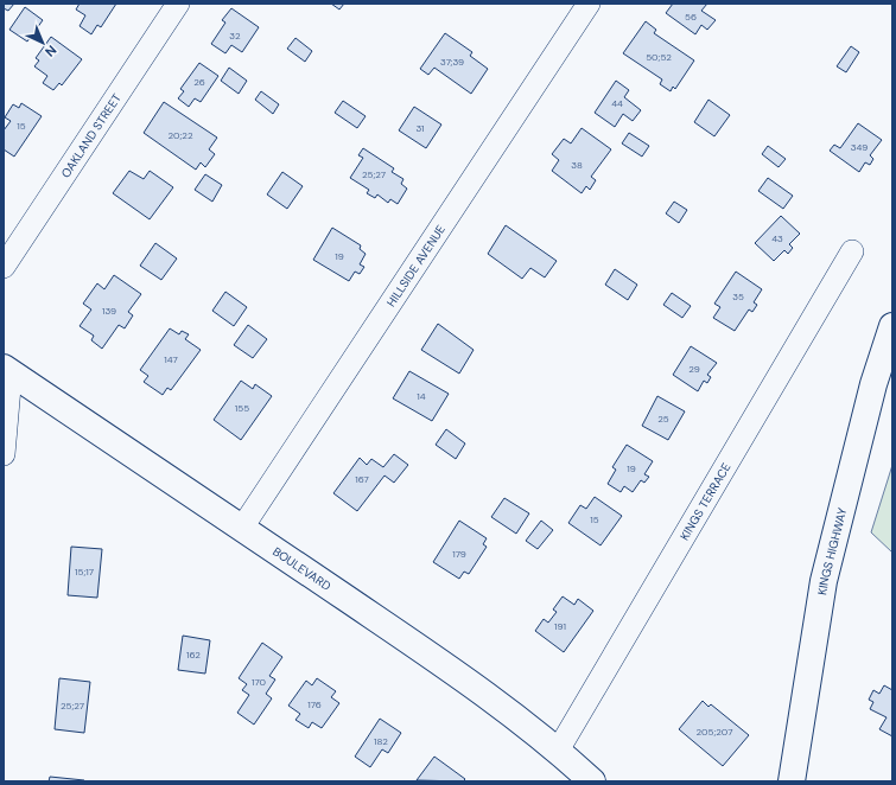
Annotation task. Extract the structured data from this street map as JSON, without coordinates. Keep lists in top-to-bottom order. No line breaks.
{"streets":{"main road":["KINGS HIGHWAY","BOULEVARD"],"street":["OAKLAND STREET","HILLSIDE AVENUE","KINGS TERRACE"]},"crossings":[["HILLSIDE AVENUE","BOULEVARD"],["KINGS TERRACE","BOULEVARD"]],"house_numbers":["56","32","50;52","37;39","26","44","15","31","20;22","349","38","25;27","43","19","35","139","147","29","14","155","25","19","167","15","179","15;17","191","162","170","176","25;27","205;207","182"],"north":"bottom right"}
